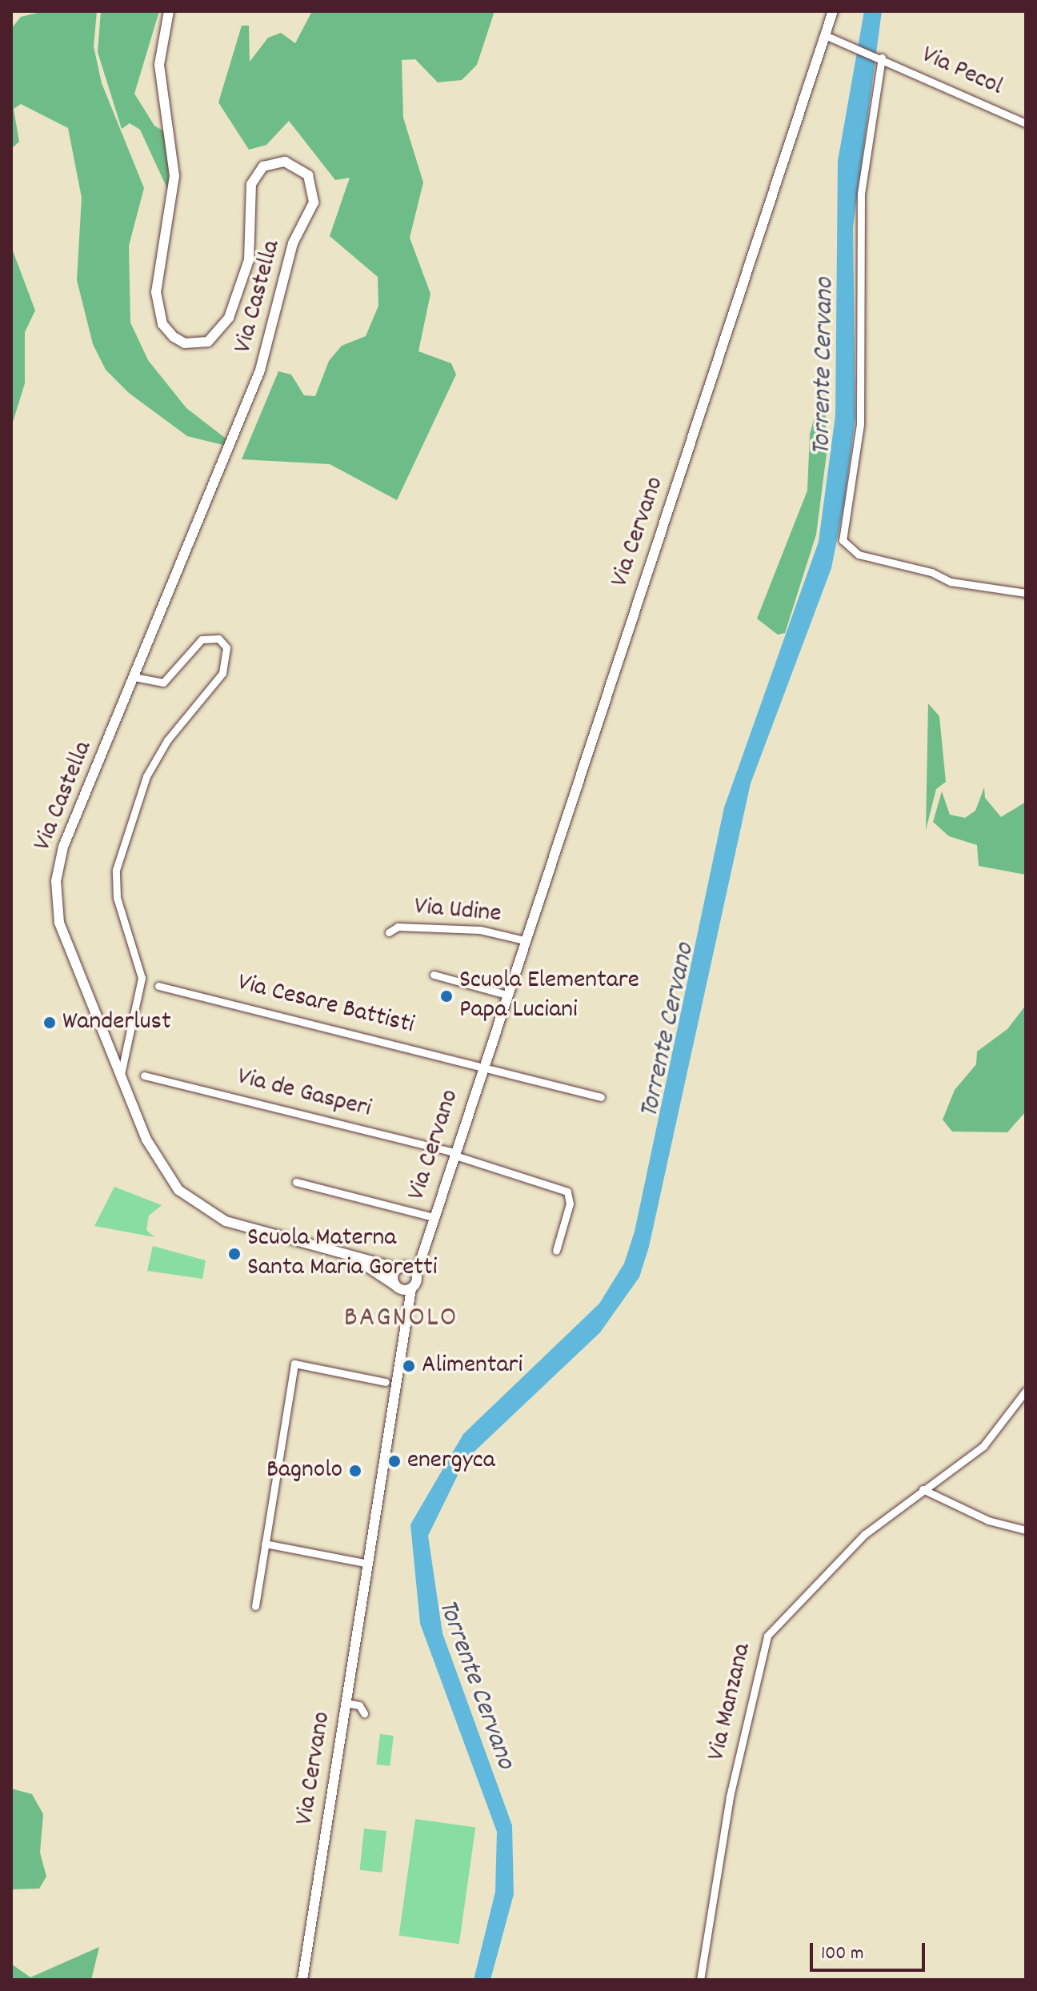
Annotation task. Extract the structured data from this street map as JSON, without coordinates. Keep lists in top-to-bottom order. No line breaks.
{"streets":{"main road":["Via Castella","Via Cervano"],"street":["Via Pecol","Via Udine","Via Cesare Battisti","Via de Gasperi","Via Manzana"]},"crossings":[["Via Pecol","Via Cervano"],["Via Cervano","Via Udine"],["Via Cervano","Via Cesare Battisti"],["Via Cervano","Via de Gasperi"]],"districts":["BAGNOLO"],"water":["Torrente Cervano"],"places":["Scuola Elementare Papa Luciani","Wanderlust","Scuola Materna Santa Maria Goretti","Alimentari","energyca","Bagnolo"],"scale_bar":"100 m"}
